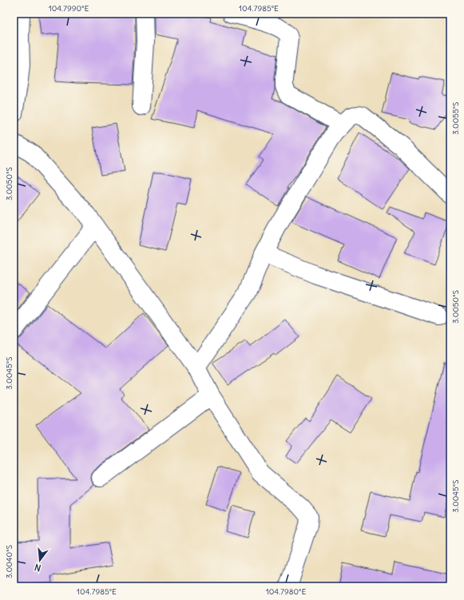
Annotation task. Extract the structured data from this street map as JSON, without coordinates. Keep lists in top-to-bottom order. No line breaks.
{"north":"bottom","coordinates":["104.7990°E","104.7985°E","3.0055°S","3.0050°S","3.0045°S","3.0040°S","104.7980°E"]}
